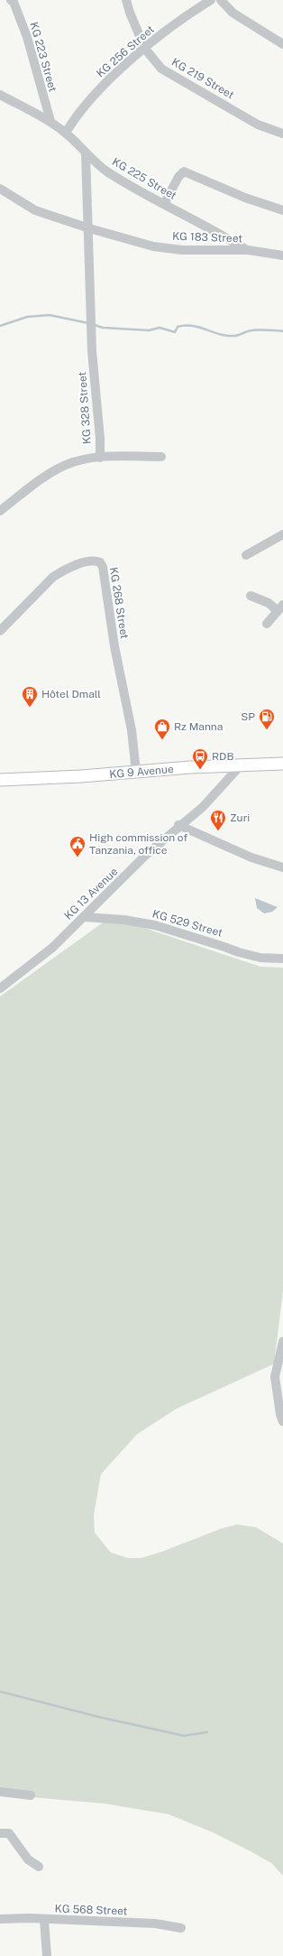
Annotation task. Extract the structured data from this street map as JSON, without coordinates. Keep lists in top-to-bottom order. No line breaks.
{"streets":{"main road":["KG 9 Avenue"],"street":["KG 256 Street","KG 223 Street","KG 219 Street","KG 225 Street","KG 183 Street","KG 328 Street","KG 268 Street","KG 13 Avenue","KG 529 Street","KG 568 Street"]},"crossings":[["KG 256 Street","KG 219 Street"],["KG 256 Street","KG 225 Street"],["KG 223 Street","KG 225 Street"],["KG 225 Street","KG 183 Street"],["KG 183 Street","KG 328 Street"],["KG 268 Street","KG 9 Avenue"],["KG 9 Avenue","KG 13 Avenue"],["KG 13 Avenue","KG 529 Street"]],"places":{"building":["Hôtel Dmall"],"fuel station":["SP"],"shop":["Rz Manna"],"bus stop":["RDB"],"restaurant":["Zuri"],"public building":["High commission of Tanzania, office"]}}
